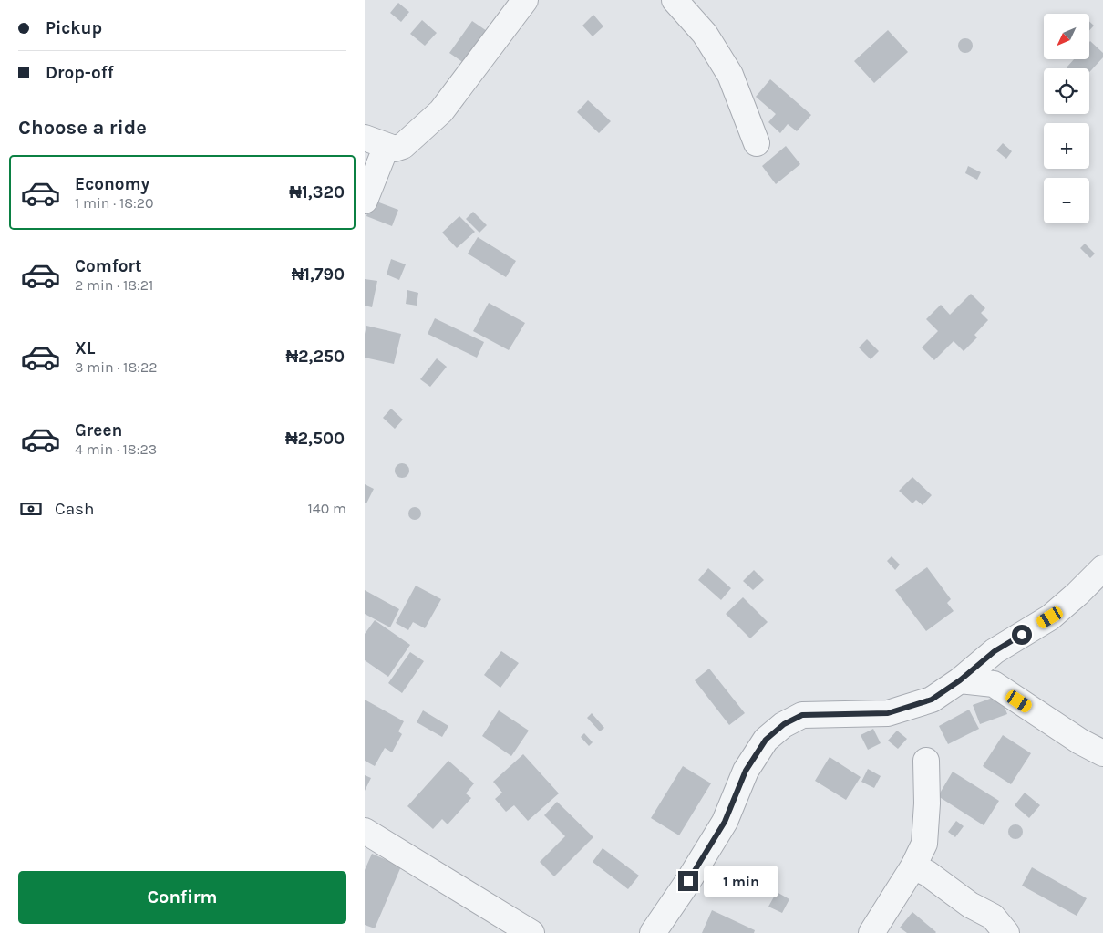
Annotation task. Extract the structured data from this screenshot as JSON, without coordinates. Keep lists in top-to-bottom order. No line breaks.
{"north":"bottom left","page":{"banner":["Pickup","Drop-off"],"map_buttons":["+","−"],"heading":"Choose a ride","list":[{"name":"Economy","note":"1 min · 18:20","value":"₦1,320"},{"name":"Comfort","note":"2 min · 18:21","value":"₦1,790"},{"name":"XL","note":"3 min · 18:22","value":"₦2,250"},{"name":"Green","note":"4 min · 18:23","value":"₦2,500"}],"pay":["Cash","140 m"],"buttons":"Confirm","bubble":"1 min"}}
